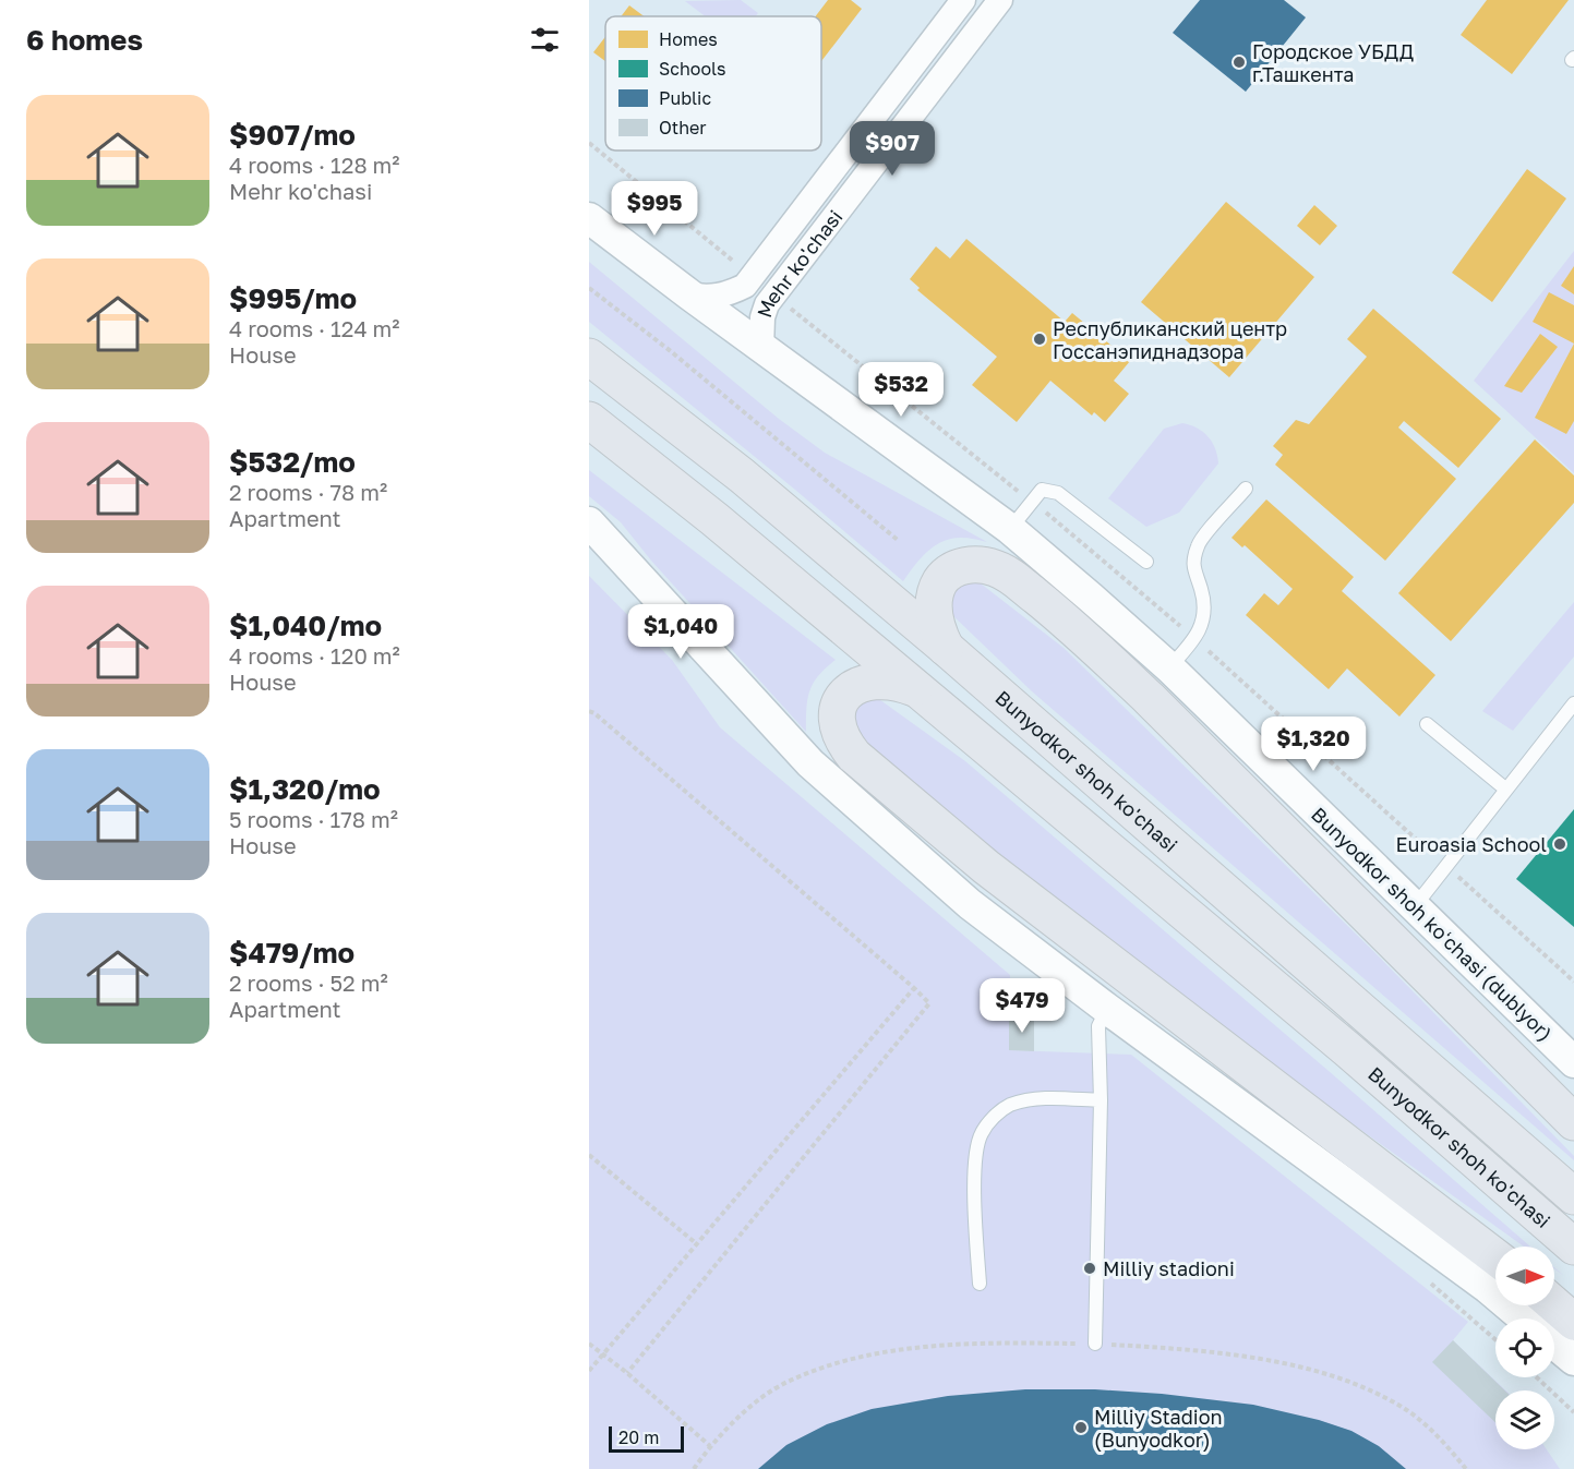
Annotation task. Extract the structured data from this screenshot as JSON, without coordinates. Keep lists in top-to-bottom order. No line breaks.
{"streets":{"main road":["Bunyodkor shoh ko'chasi"],"street":["Mehr ko'chasi","Bunyodkor shoh koʻchasi (dublyor)"]},"crossings":[["Mehr ko'chasi","Bunyodkor shoh koʻchasi (dublyor)"]],"places":["Городское УБДД г.Ташкента","Республиканский центр Госсанэпиднадзора","Euroasia School","Milliy stadioni","Milliy Stadion (Bunyodkor)"],"legend":["Homes","Schools","Public","Other"],"scale_bar":"20 m","north":"right","page":{"heading":"6 homes","list":[{"name":"$907/mo","note":"4 rooms · 128 m² · Mehr ko'chasi"},{"name":"$995/mo","note":"4 rooms · 124 m² · House"},{"name":"$532/mo","note":"2 rooms · 78 m² · Apartment"},{"name":"$1,040/mo","note":"4 rooms · 120 m² · House"},{"name":"$1,320/mo","note":"5 rooms · 178 m² · House"},{"name":"$479/mo","note":"2 rooms · 52 m² · Apartment"}],"price":["$907","$995","$532","$1,040","$1,320","$479"],"scale":"20 m"}}
